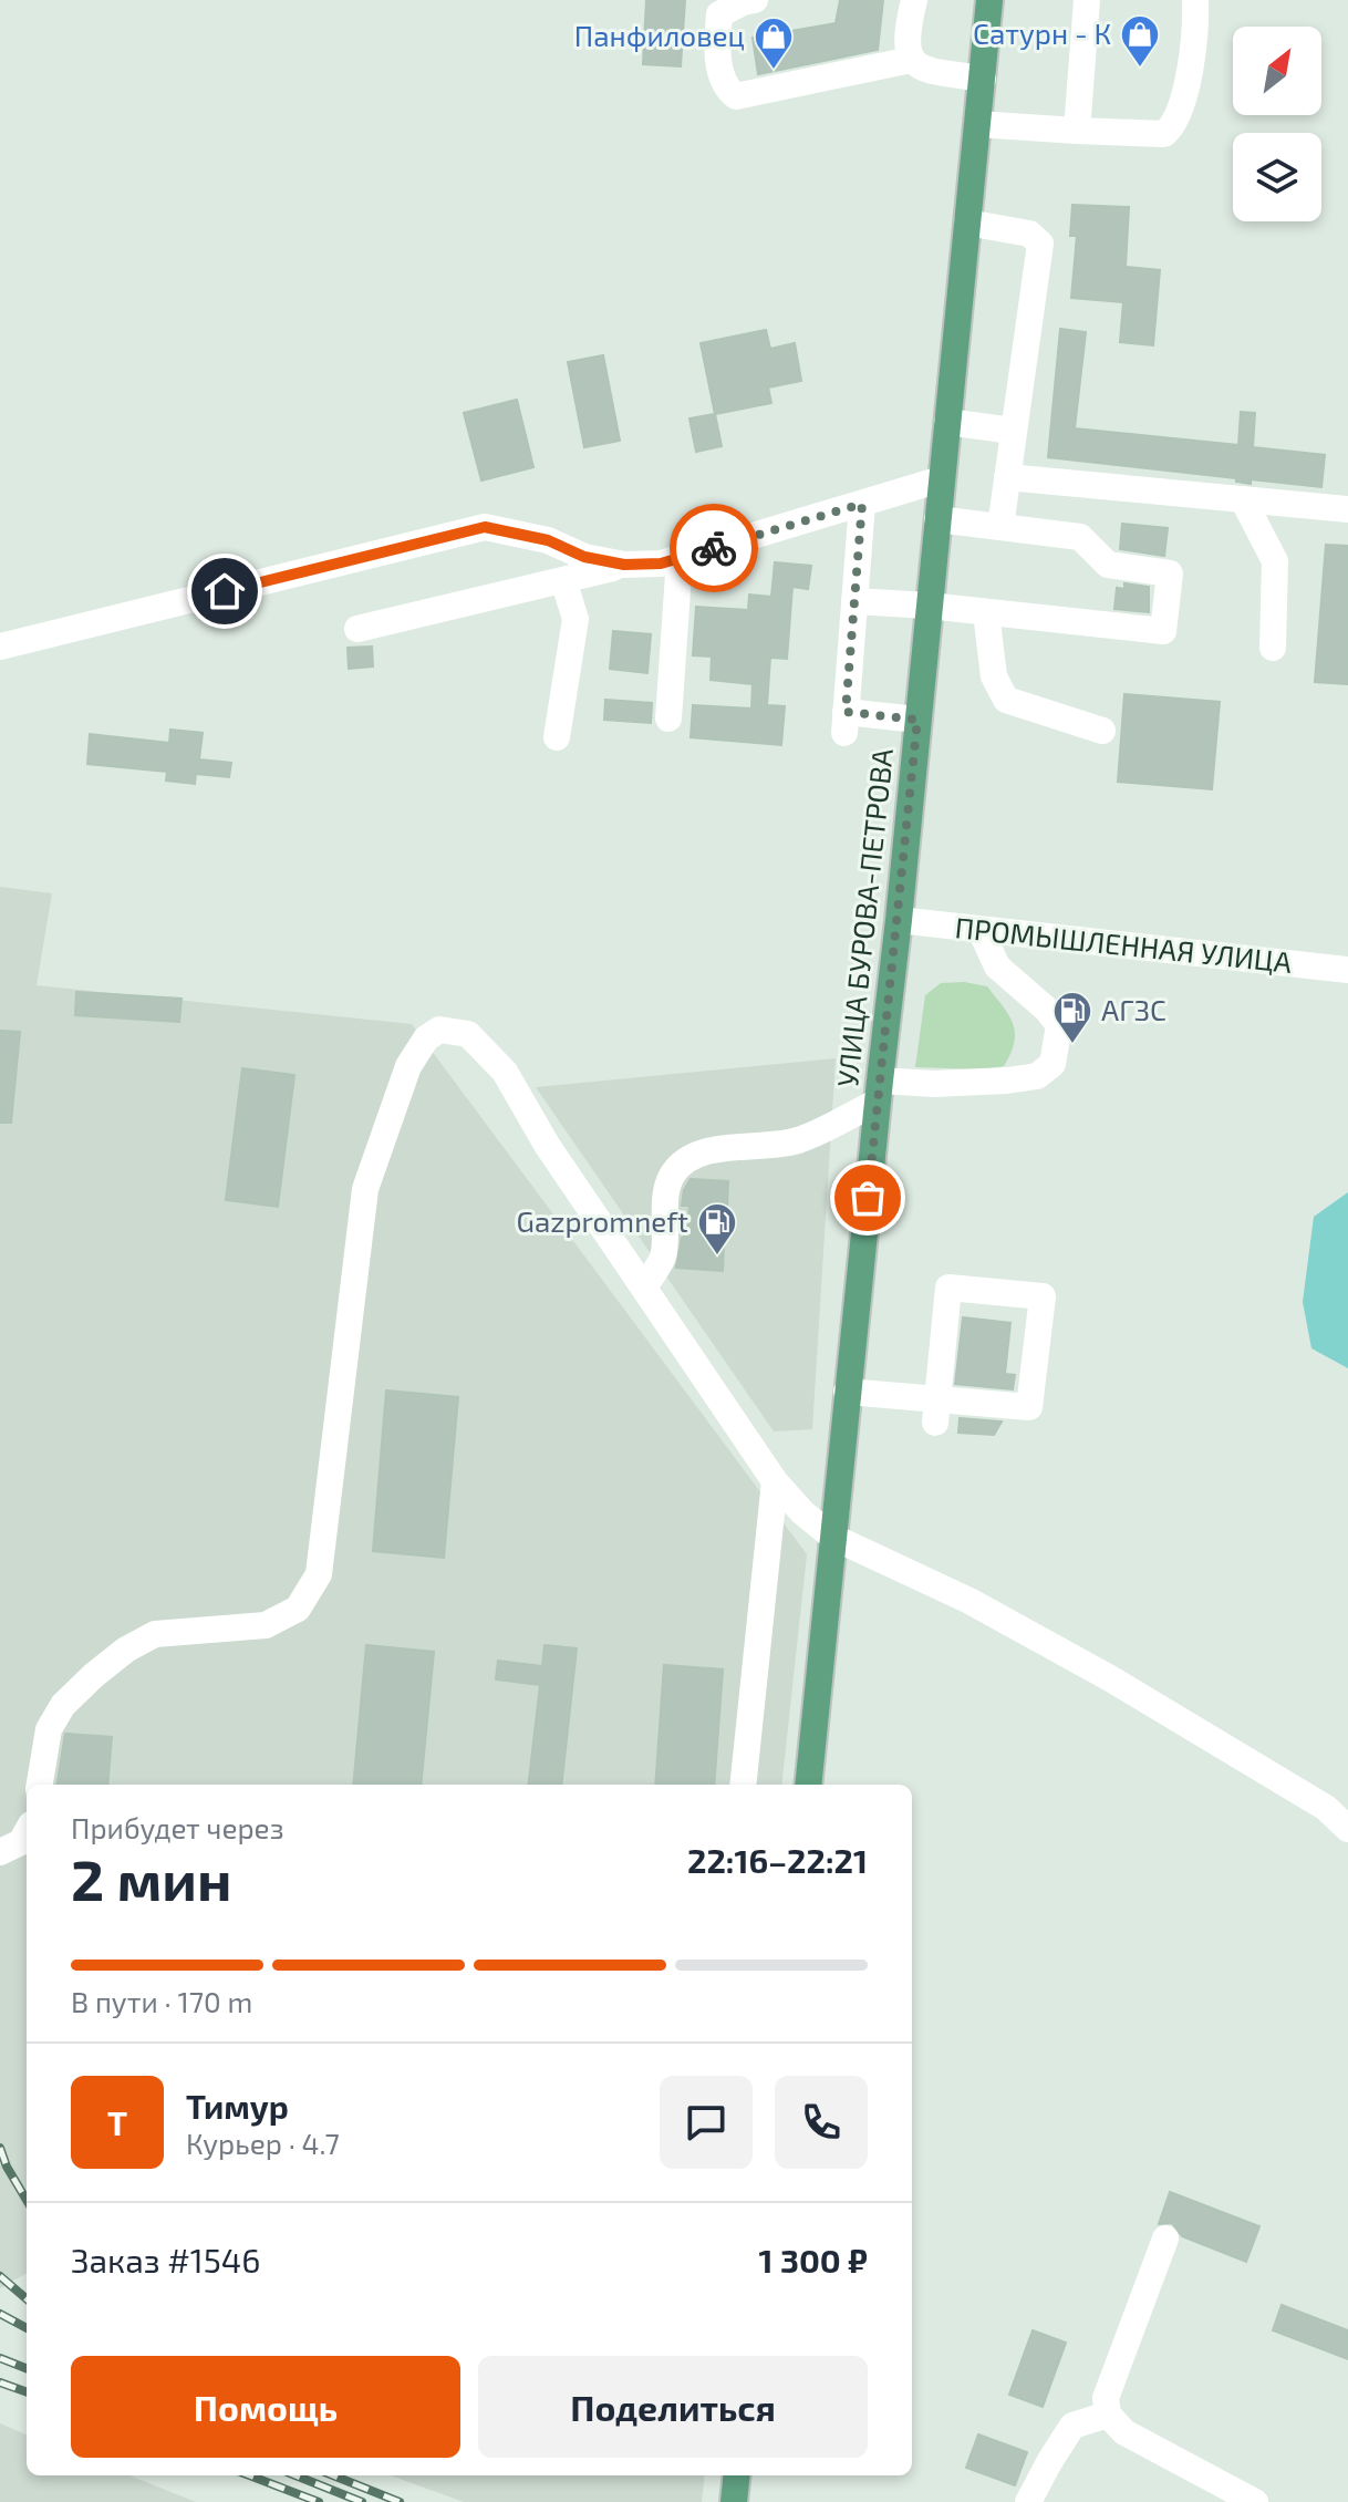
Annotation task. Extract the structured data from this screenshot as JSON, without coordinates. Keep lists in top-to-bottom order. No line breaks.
{"streets":{"main road":["УЛИЦА БУРОВА-ПЕТРОВА"],"street":["ПРОМЫШЛЕННАЯ УЛИЦА"]},"crossings":[["УЛИЦА БУРОВА-ПЕТРОВА","ПРОМЫШЛЕННАЯ УЛИЦА"]],"places":{"shop":["Сатурн - К","Панфиловец"],"fuel station":["АГЗС","Gazpromneft"]},"north":"top right","page":{"heading":["2 мин","Прибудет через","22:16–22:21"],"panel":["Тимур","Курьер · 4.7","Заказ #1546","1 300 ₽"],"bar":"В пути · 170 m","round":"Т","buttons":["Помощь","Поделиться"]}}
